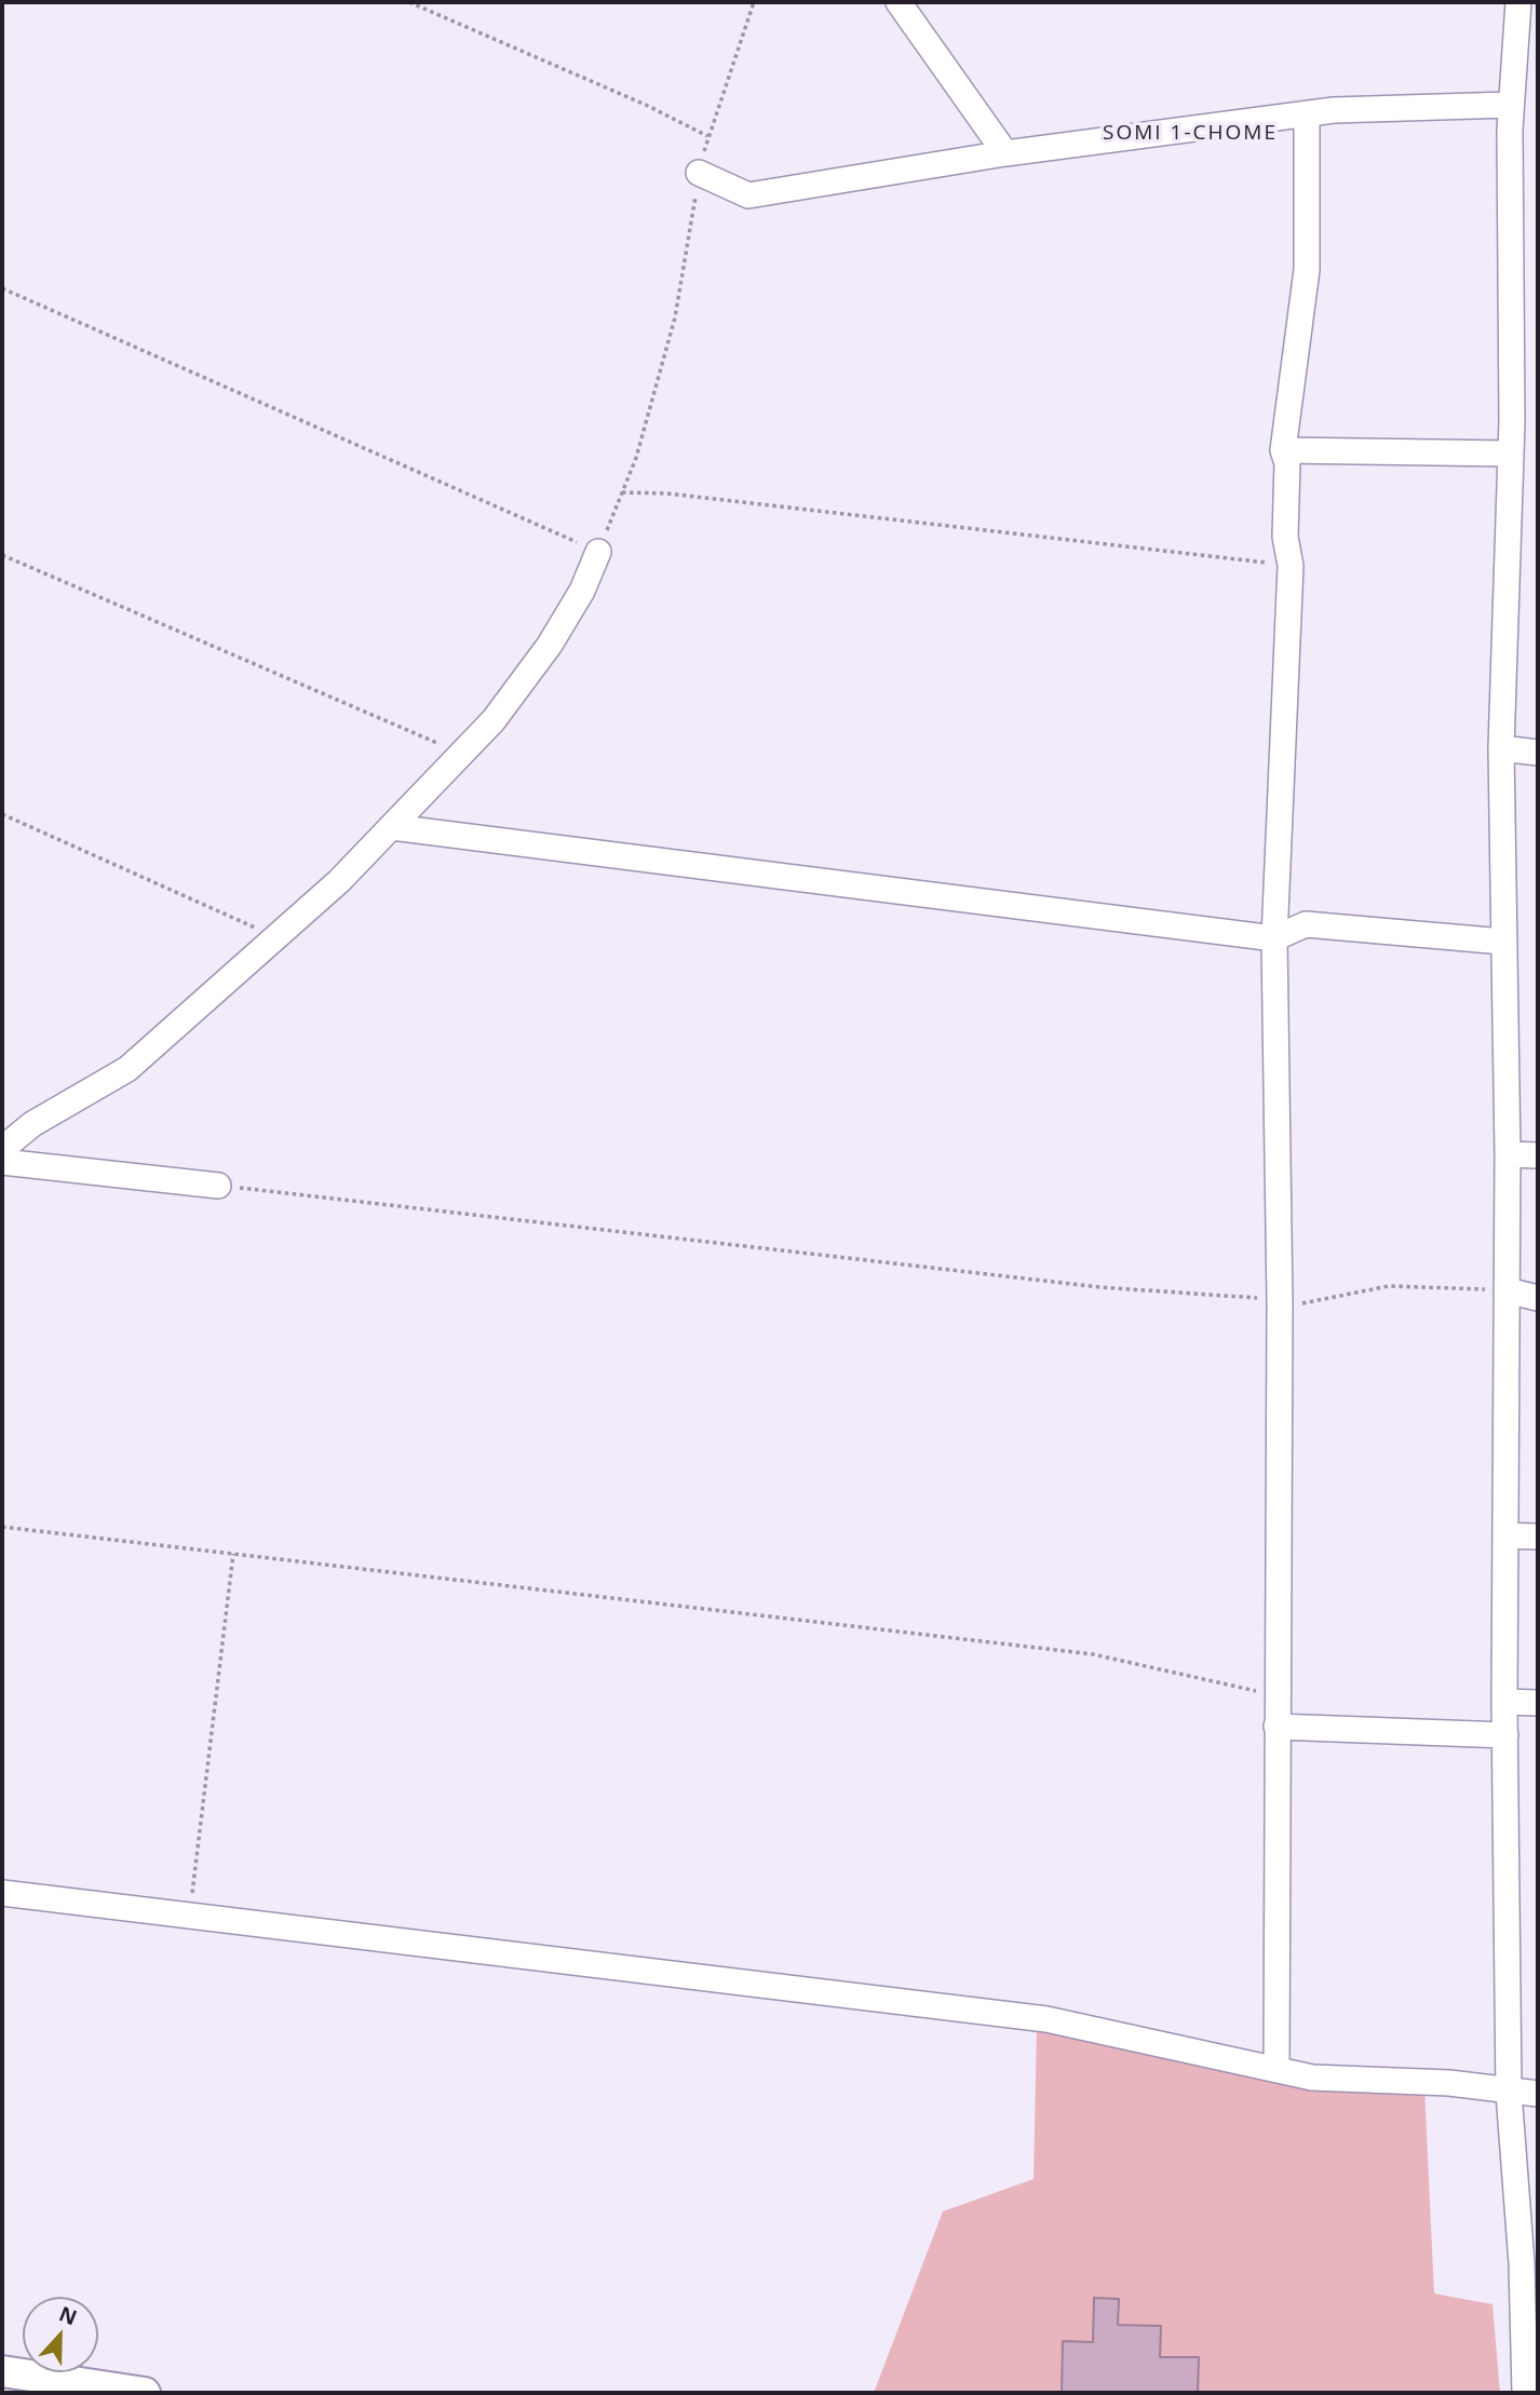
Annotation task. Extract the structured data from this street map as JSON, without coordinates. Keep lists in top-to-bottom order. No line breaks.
{"districts":["SOMI 1-CHOME"],"north":"top"}
